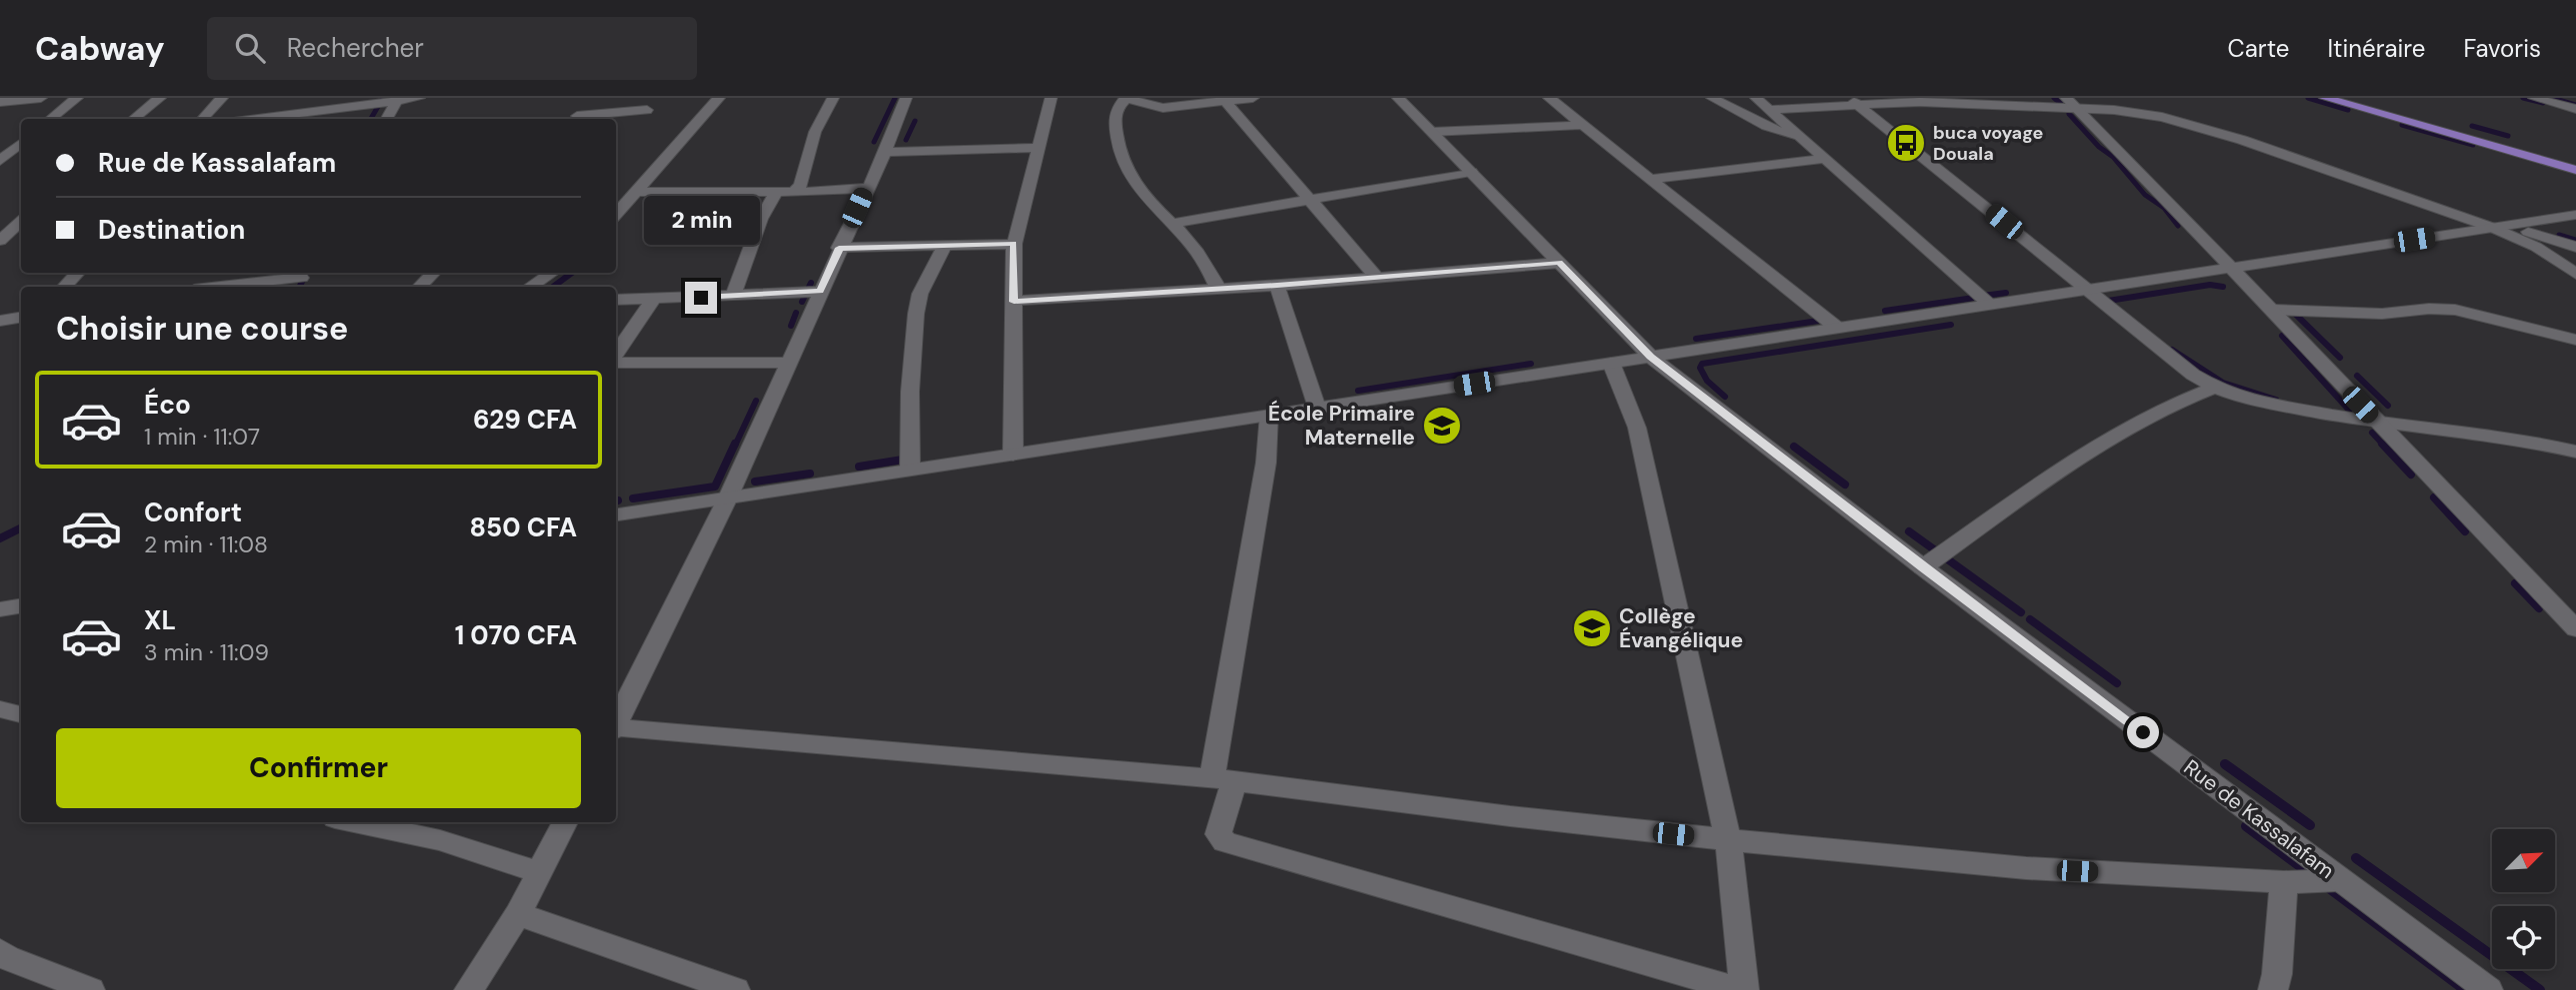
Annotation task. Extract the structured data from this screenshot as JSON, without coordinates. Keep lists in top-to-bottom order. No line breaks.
{"streets":{"street":["Rue de Kassalafam"]},"places":{"bus stop":["buca voyage Douala"],"school or university":["École Primaire Maternelle","Collège Évangélique"]},"north":"top right","page":{"header":"Cabway","search":"Rechercher","nav":["Carte","Itinéraire","Favoris"],"banner":["Rue de Kassalafam","Destination"],"bubble":"2 min","heading":"Choisir une course","list":[{"name":"Éco","note":"1 min · 11:07","value":"629 CFA"},{"name":"Confort","note":"2 min · 11:08","value":"850 CFA"},{"name":"XL","note":"3 min · 11:09","value":"1 070 CFA"}],"buttons":"Confirmer"}}
